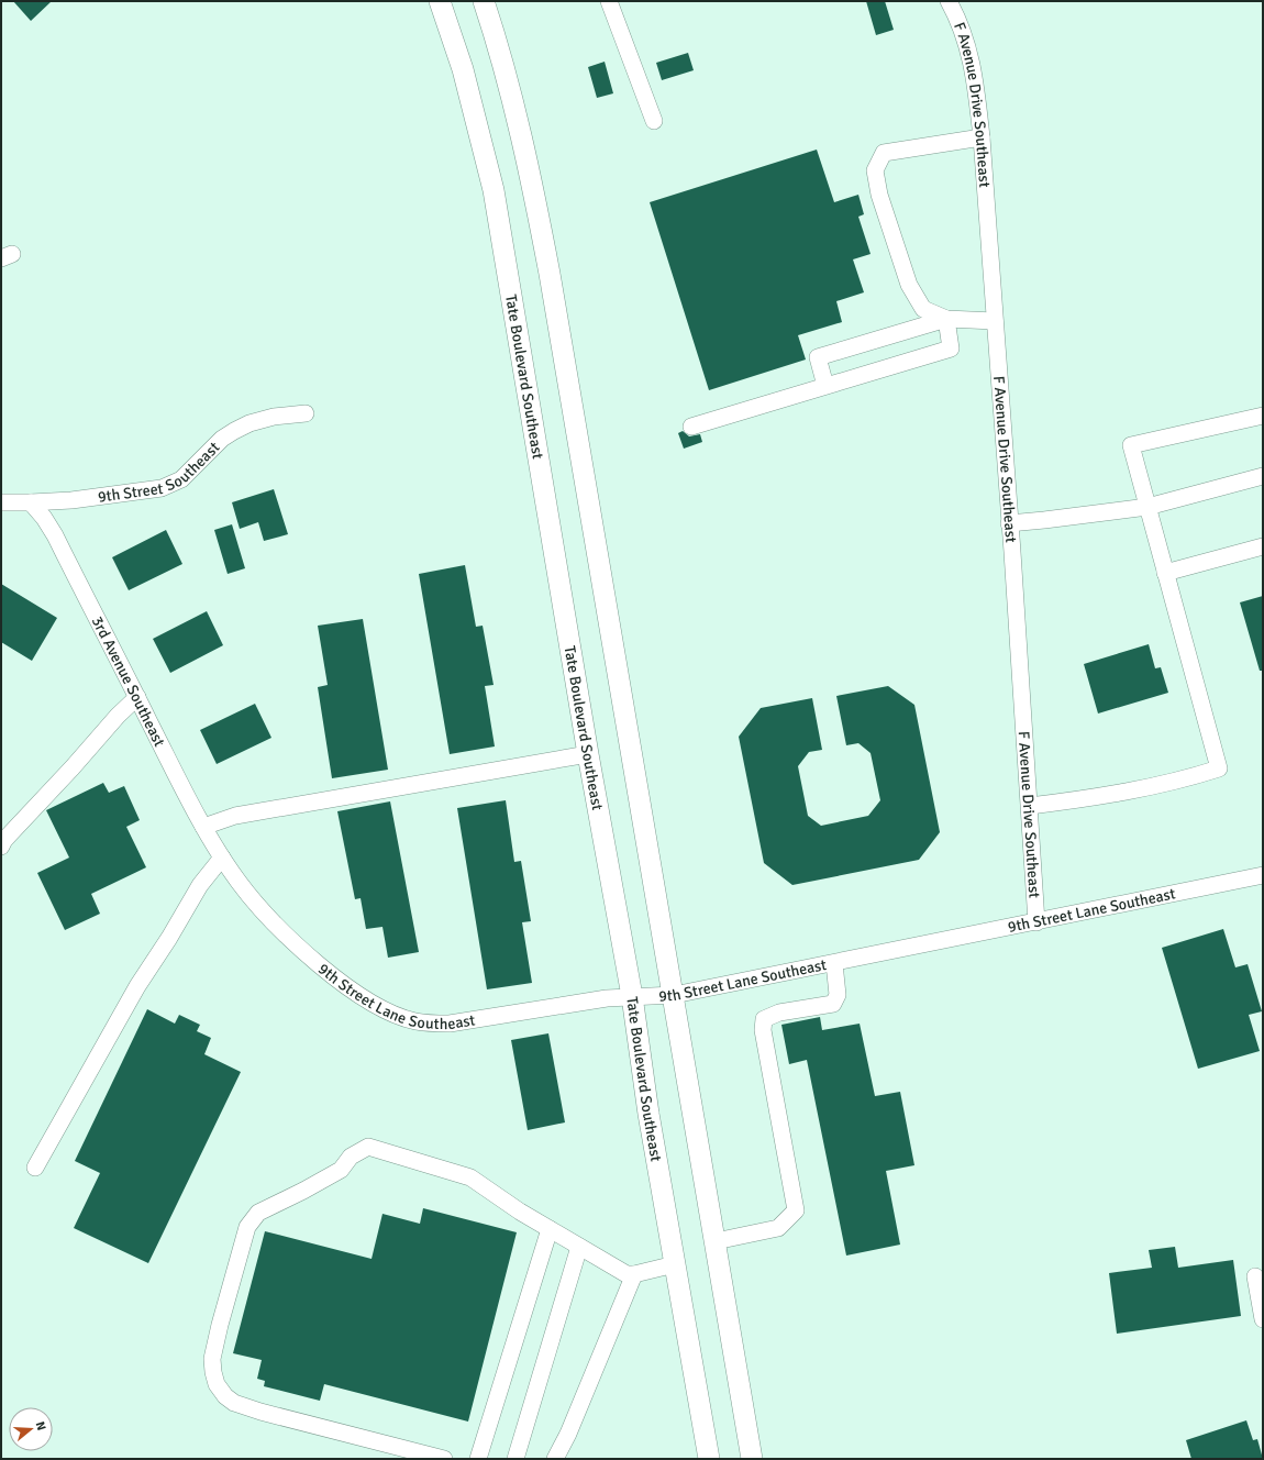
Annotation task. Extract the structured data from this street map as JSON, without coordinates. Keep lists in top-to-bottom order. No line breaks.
{"streets":{"main road":["Tate Boulevard Southeast"],"street":["F Avenue Drive Southeast","9th Street Southeast","3rd Avenue Southeast","9th Street Lane Southeast"]},"crossings":[["F Avenue Drive Southeast","9th Street Lane Southeast"],["Tate Boulevard Southeast","9th Street Lane Southeast"],["9th Street Southeast","3rd Avenue Southeast"],["3rd Avenue Southeast","9th Street Lane Southeast"]],"north":"right"}
